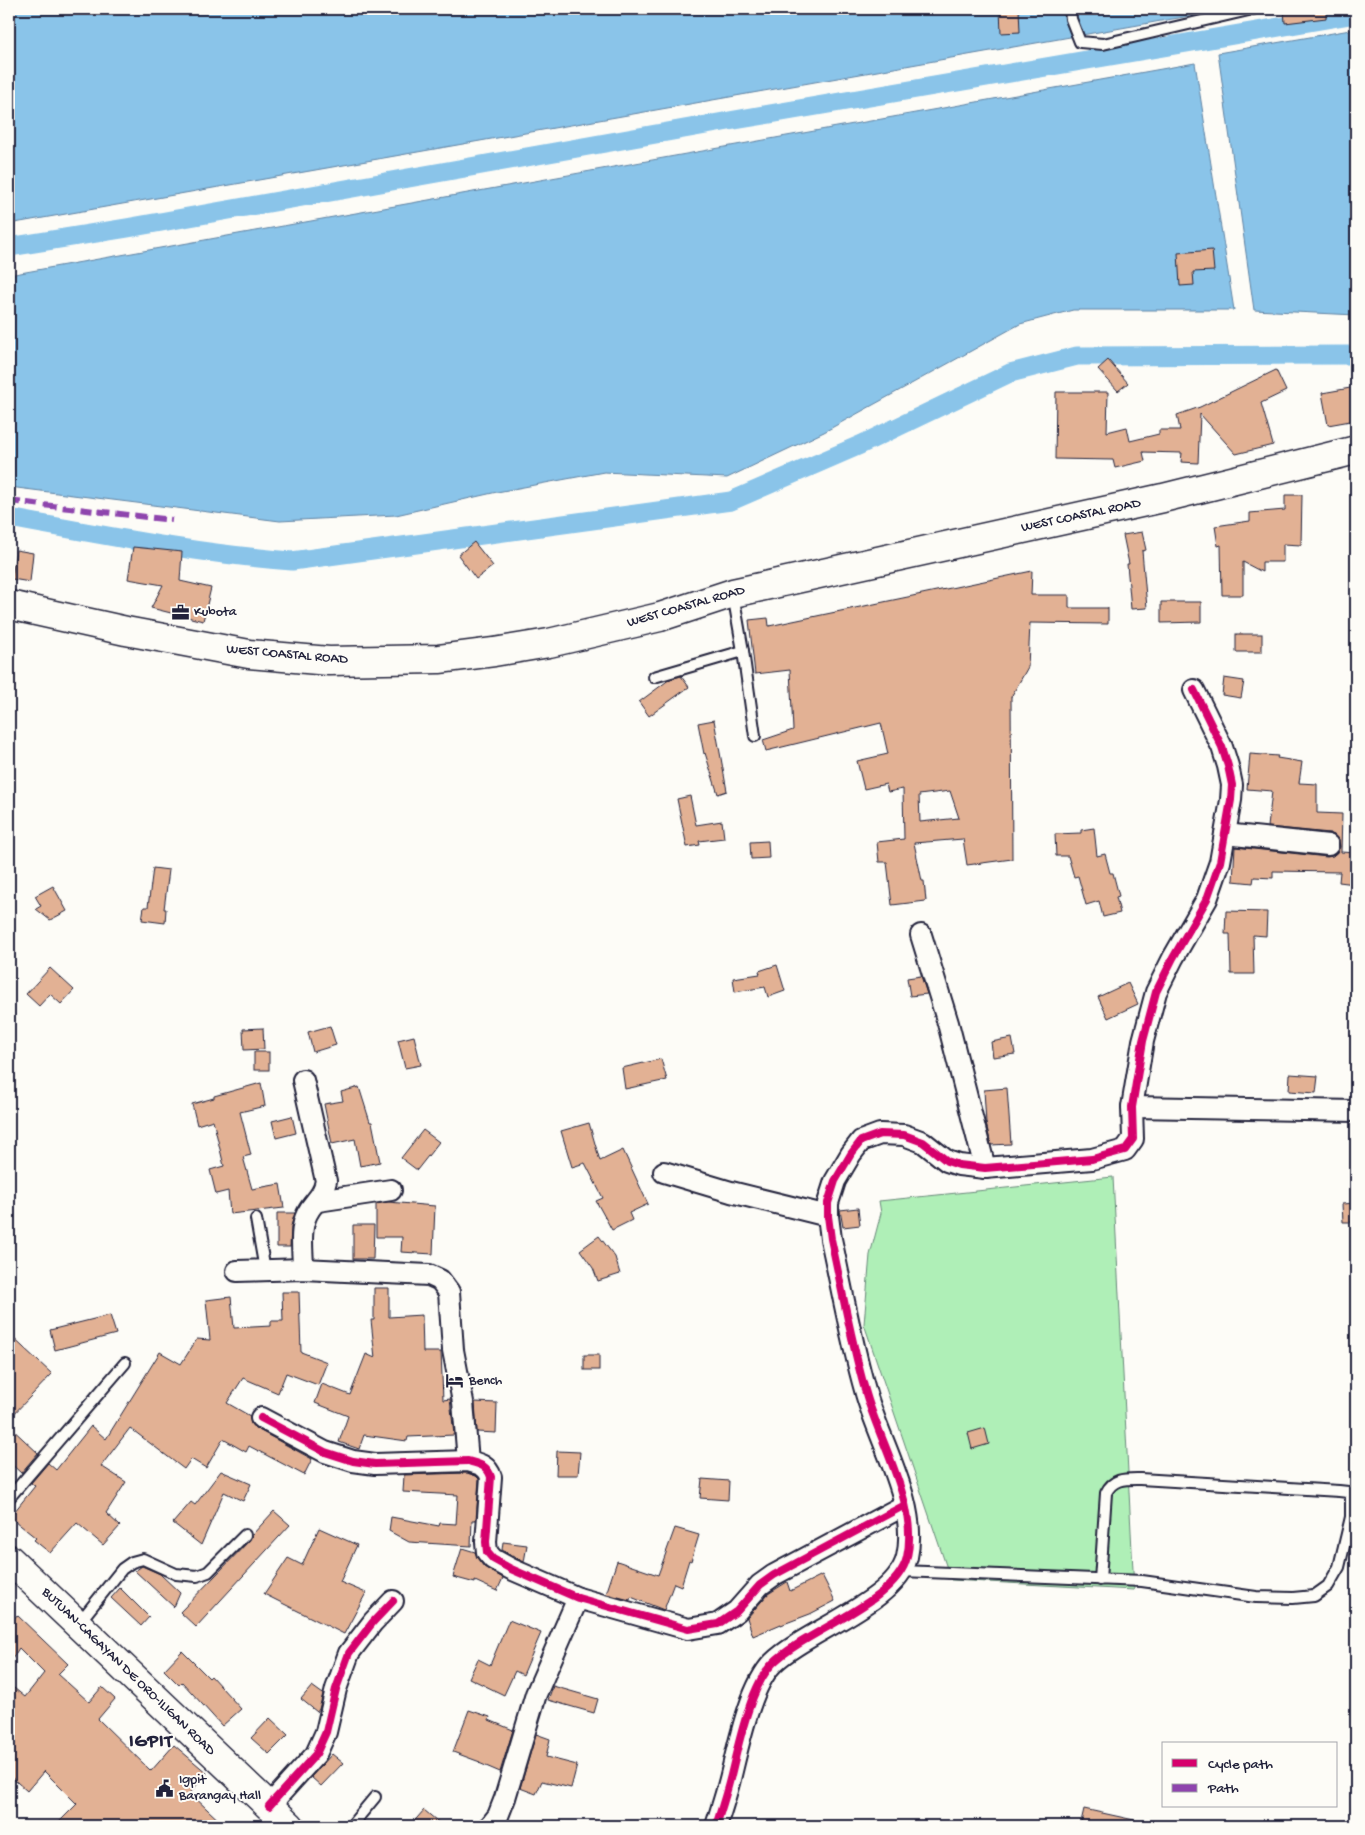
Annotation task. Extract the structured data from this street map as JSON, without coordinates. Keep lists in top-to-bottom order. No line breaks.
{"streets":{"main road":["WEST COASTAL ROAD","BUTUAN-CAGAYAN DE ORO-ILIGAN ROAD"]},"districts":["IGPIT"],"places":{"office":["Kubota"],"hotel":["Bench"],"public building":["Igpit Barangay Hall"]},"legend":["Cycle path","Path"]}
